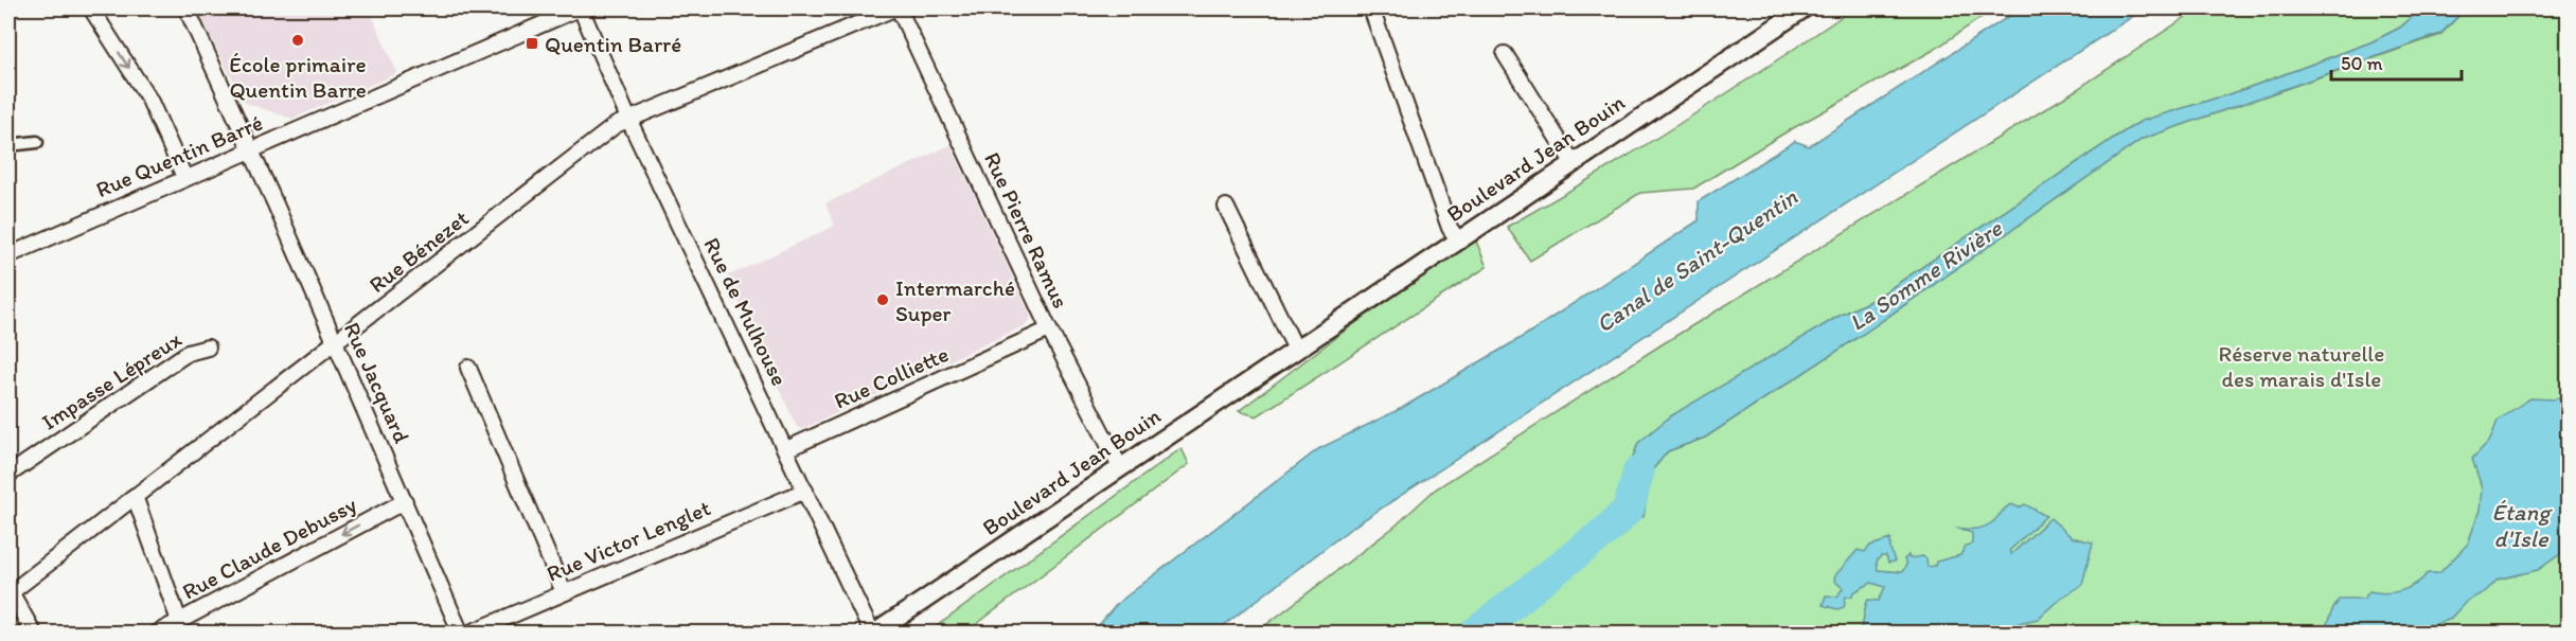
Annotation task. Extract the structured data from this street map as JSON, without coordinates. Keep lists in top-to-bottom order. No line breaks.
{"streets":{"street":["Rue Quentin Barré","Boulevard Jean Bouin","Rue Pierre Ramus","Rue Bénezet","Rue de Mulhouse","Rue Colliette","Impasse Lépreux","Rue Jacquard","Rue Victor Lenglet","Rue Claude Debussy"]},"crossings":[["Rue Quentin Barré","Rue de Mulhouse"],["Rue Quentin Barré","Rue Jacquard"],["Boulevard Jean Bouin","Rue Pierre Ramus"],["Boulevard Jean Bouin","Rue de Mulhouse"],["Rue Pierre Ramus","Rue Bénezet"],["Rue Pierre Ramus","Rue Colliette"],["Rue Bénezet","Rue de Mulhouse"],["Rue Bénezet","Rue Jacquard"],["Rue de Mulhouse","Rue Colliette"],["Rue de Mulhouse","Rue Victor Lenglet"],["Rue Jacquard","Rue Claude Debussy"]],"one_way":["Rue Claude Debussy"],"water":["Canal de Saint-Quentin","La Somme Rivière","Étang d'Isle"],"parks":["Réserve naturelle des marais d'Isle"],"places":{"other":["École primaire Quentin Barre","Intermarché Super"],"transit":["Quentin Barré"]},"scale_bar":"50 m"}
